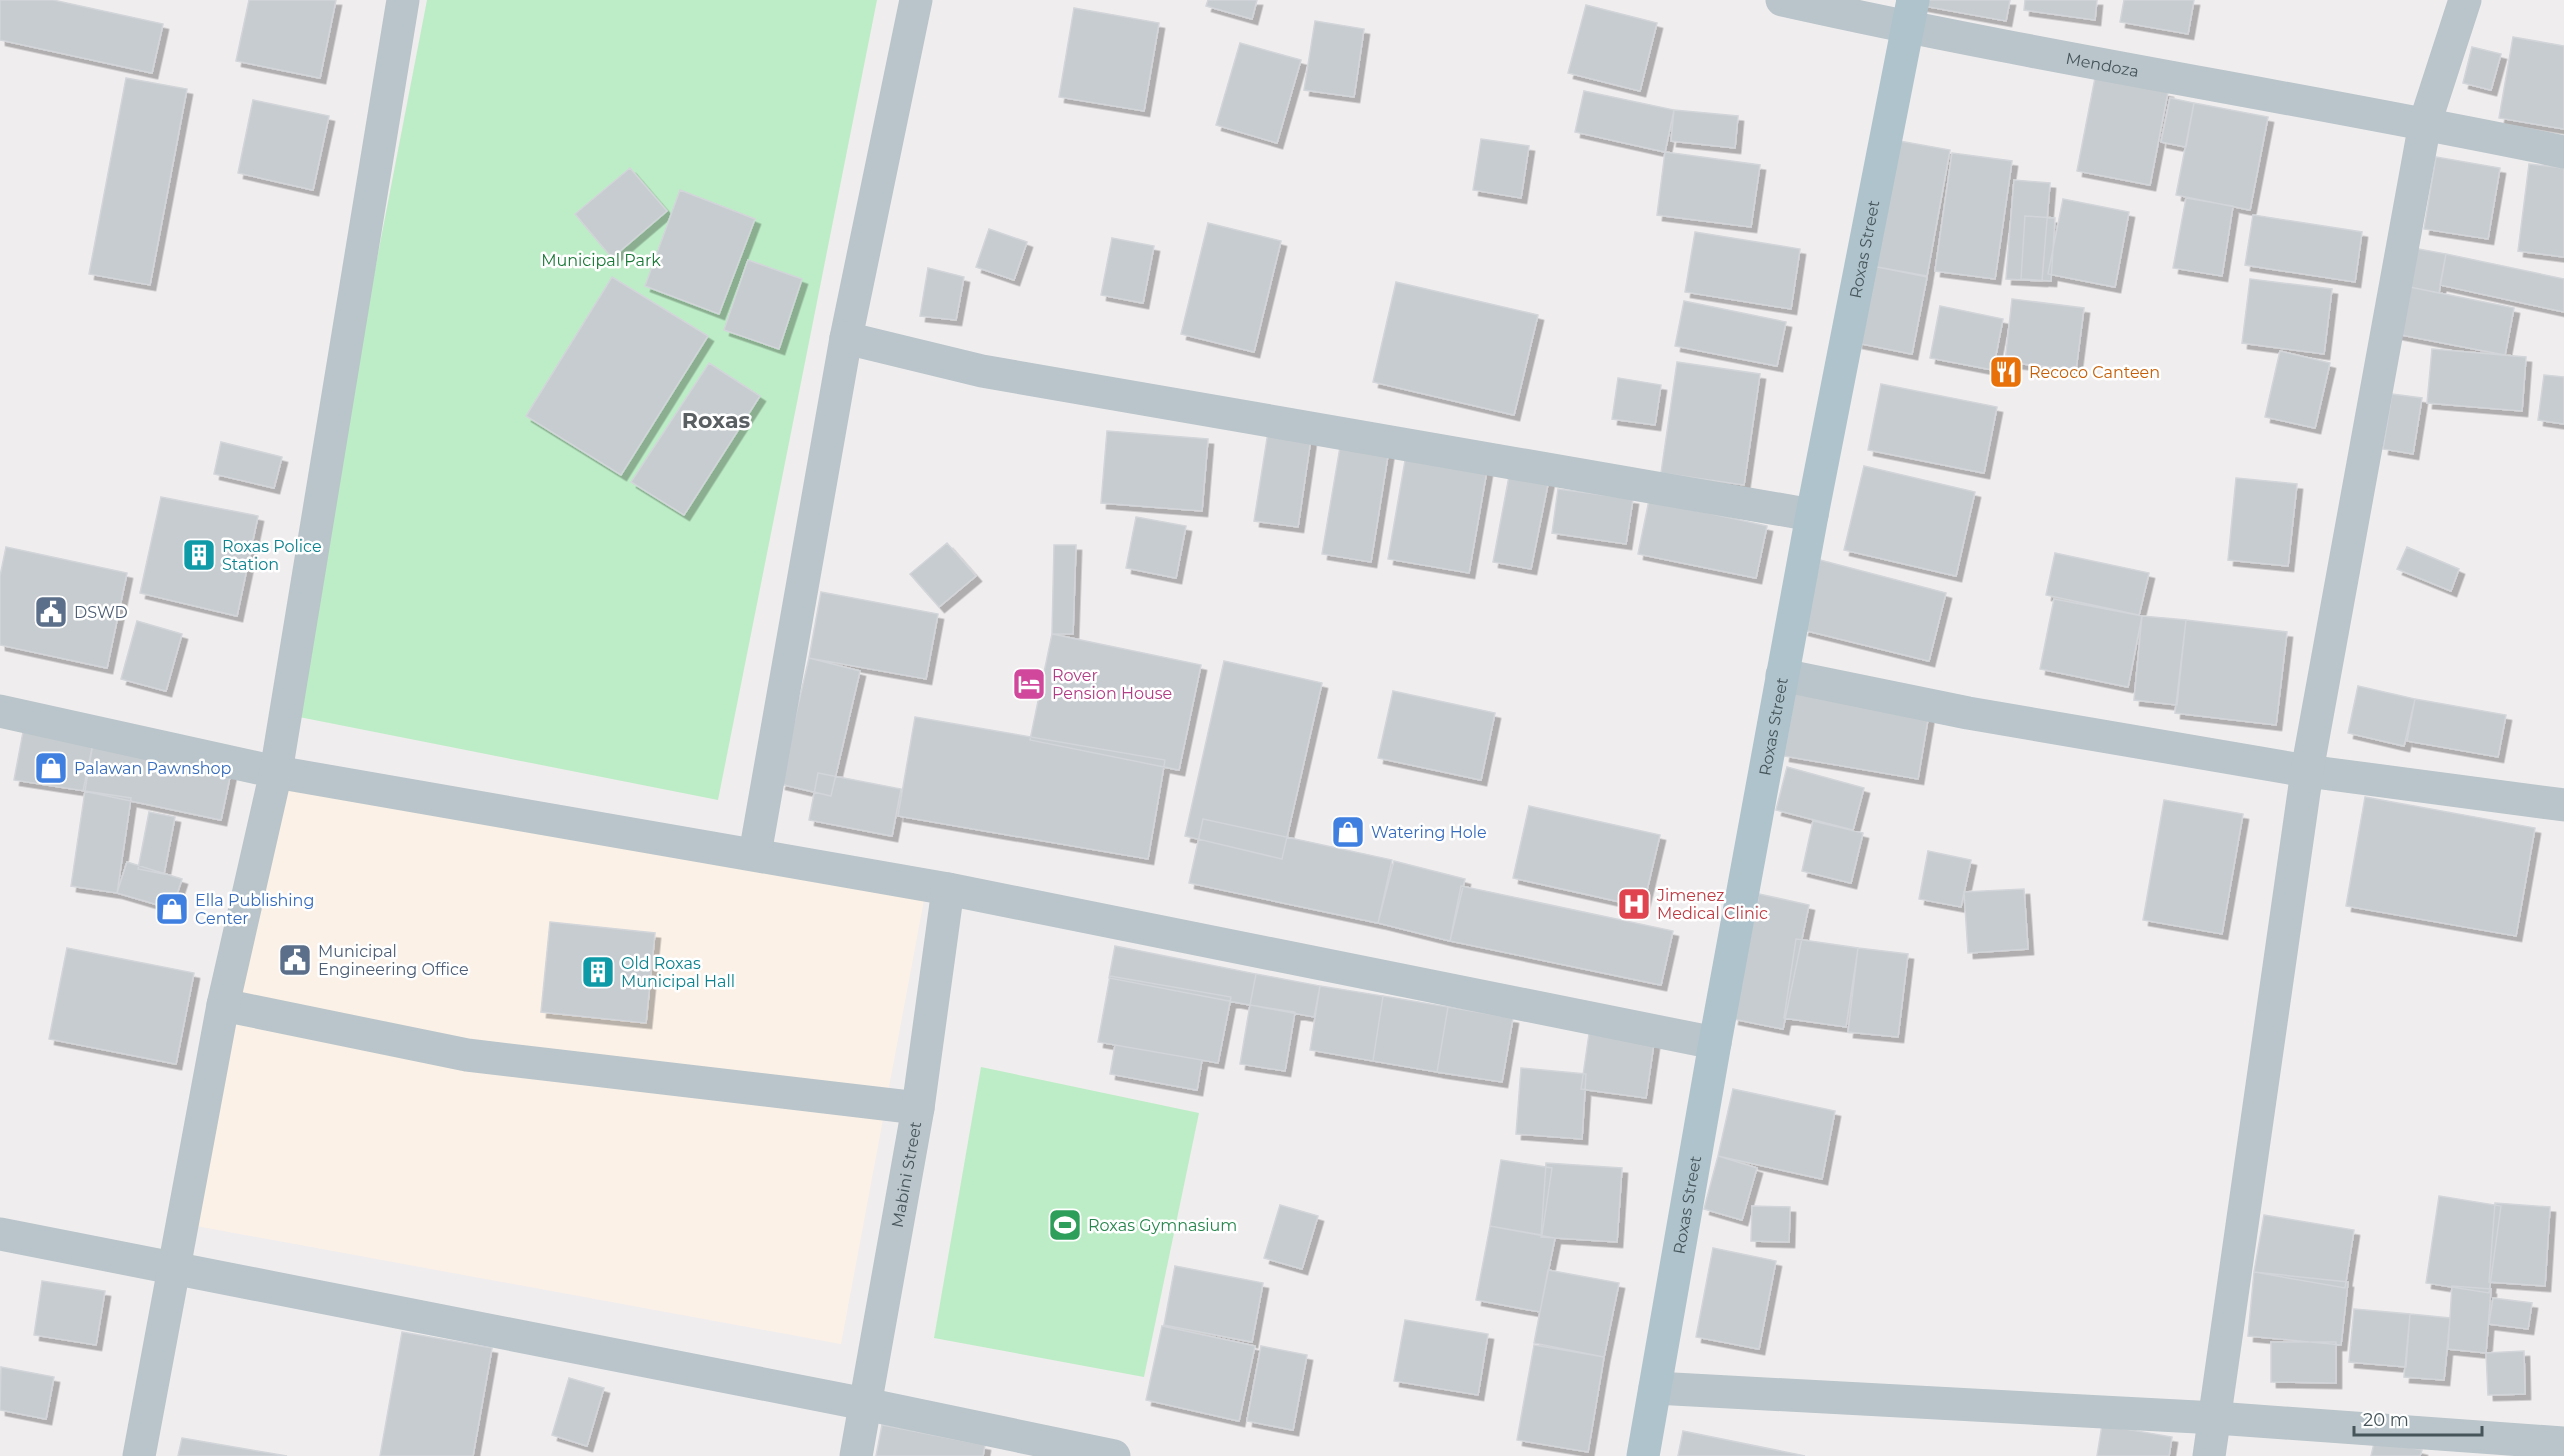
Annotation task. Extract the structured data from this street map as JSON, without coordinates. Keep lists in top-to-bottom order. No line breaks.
{"streets":{"main road":["Roxas Street"],"street":["Mendoza","Mabini Street"]},"crossings":[["Mendoza","Roxas Street"]],"districts":["Roxas"],"parks":["Municipal Park"],"places":{"restaurant":["Recoco Canteen"],"building":["Roxas Police Station","Old Roxas Municipal Hall"],"public building":["DSWD","Municipal Engineering Office"],"hotel":["Rover Pension House"],"shop":["Palawan Pawnshop","Watering Hole","Ella Publishing Center"],"hospital":["Jimenez Medical Clinic"],"sports":["Roxas Gymnasium"]},"scale_bar":"20 m"}
